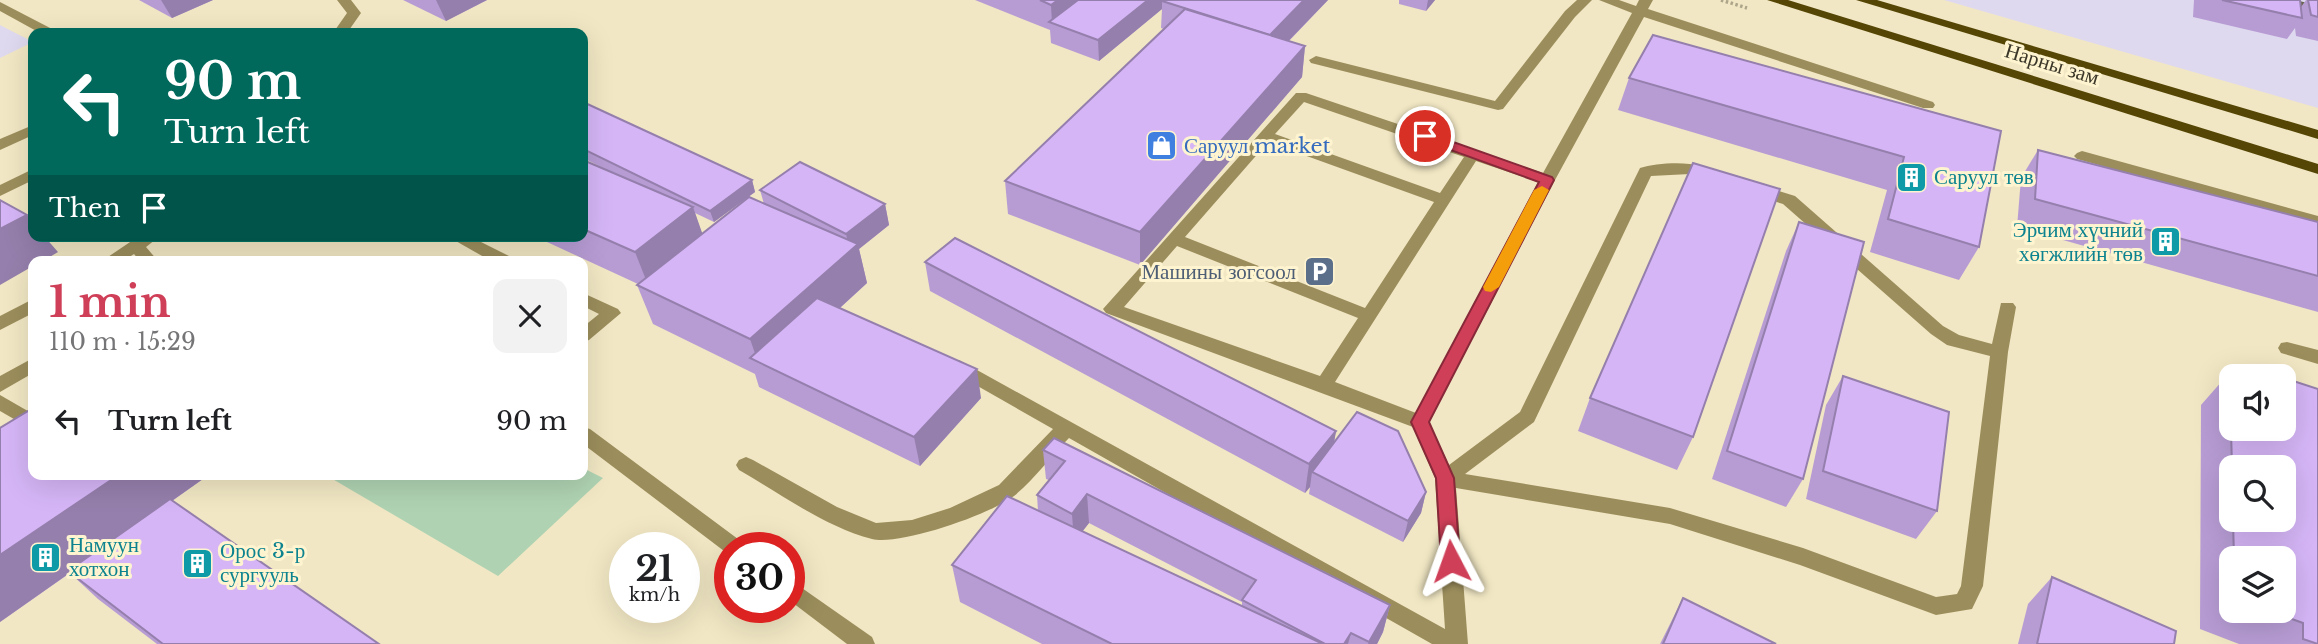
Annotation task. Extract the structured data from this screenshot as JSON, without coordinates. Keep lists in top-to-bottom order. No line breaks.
{"streets":{"main road":["Нарны зам"]},"places":{"shop":["Саруул market"],"building":["Саруул төв","Эрчим хүчний хөгжлийн төв","Намуун хотхон","Орос 3-р сургууль"],"parking":["Машины зогсоол"]},"page":{"turn":["90 m","Turn left"],"then":"Then","heading":["1 min","110 m · 15:29"],"list":[{"name":"Turn left","value":"90 m"}],"speed":"21 km/h","limit":"30"}}
